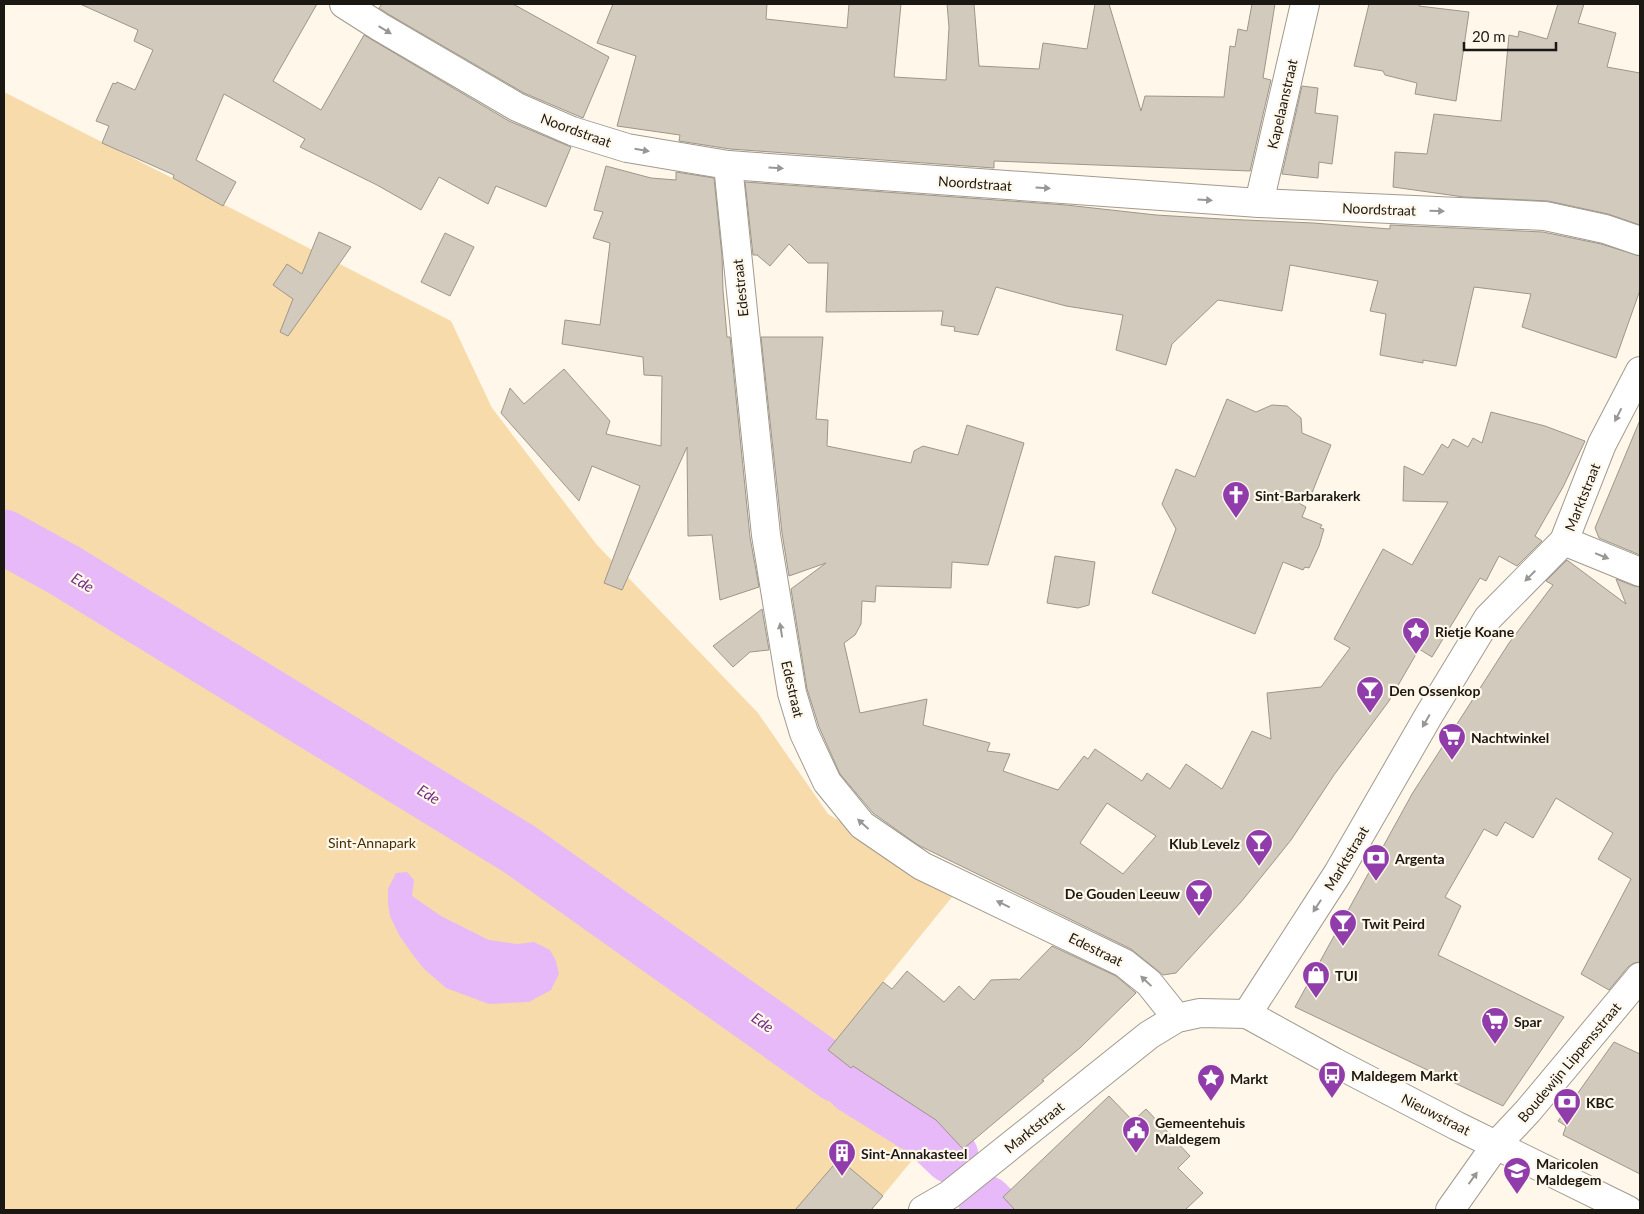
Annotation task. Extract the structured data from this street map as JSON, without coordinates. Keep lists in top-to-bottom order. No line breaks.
{"streets":{"street":["Kapelaanstraat","Noordstraat","Edestraat","Marktstraat","Boudewijn Lippensstraat","Nieuwstraat"]},"crossings":[["Kapelaanstraat","Noordstraat"],["Noordstraat","Edestraat"],["Edestraat","Marktstraat"],["Marktstraat","Nieuwstraat"],["Boudewijn Lippensstraat","Nieuwstraat"]],"one_way":["Noordstraat","Edestraat","Marktstraat"],"water":["Ede"],"parks":["Sint-Annapark"],"places":{"church":["Sint-Barbarakerk"],"place":["Rietje Koane","Markt"],"bar":["Den Ossenkop","Klub Levelz","De Gouden Leeuw","Twit Peird"],"supermarket":["Nachtwinkel","Spar"],"bank":["Argenta","KBC"],"shop":["TUI"],"bus stop":["Maldegem Markt"],"public building":["Gemeentehuis Maldegem"],"building":["Sint-Annakasteel"],"school or university":["Maricolen Maldegem"]},"scale_bar":"20 m"}
